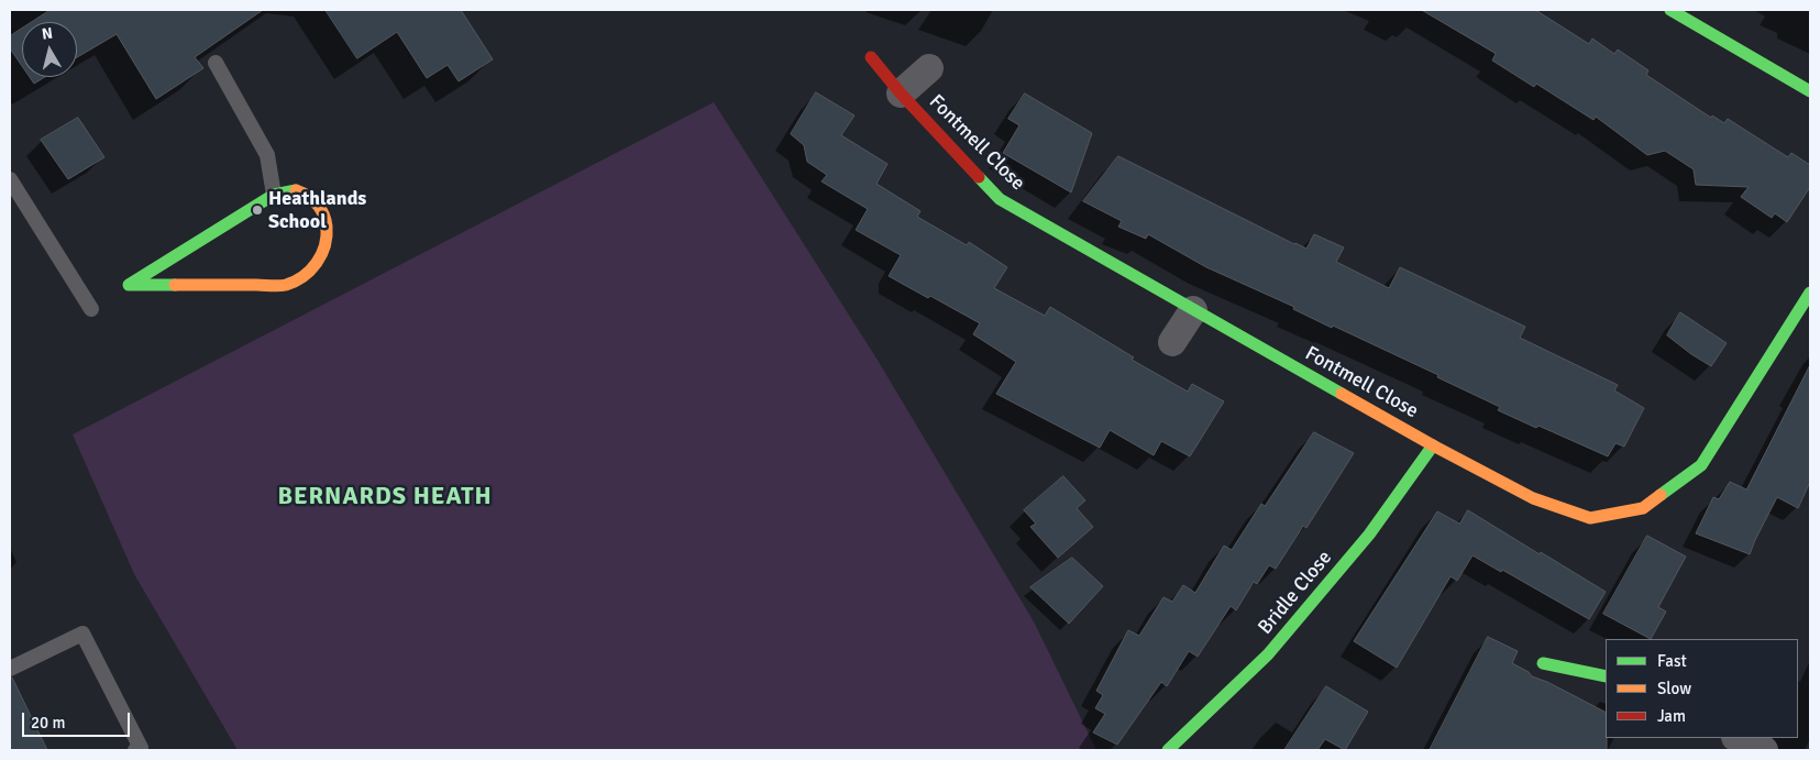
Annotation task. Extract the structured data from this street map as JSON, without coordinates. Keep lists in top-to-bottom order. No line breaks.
{"streets":{"street":["Fontmell Close","Bridle Close"]},"crossings":[["Fontmell Close","Bridle Close"]],"districts":["BERNARDS HEATH"],"places":["Heathlands School"],"legend":["Fast","Slow","Jam"],"scale_bar":"20 m","north":"top"}
